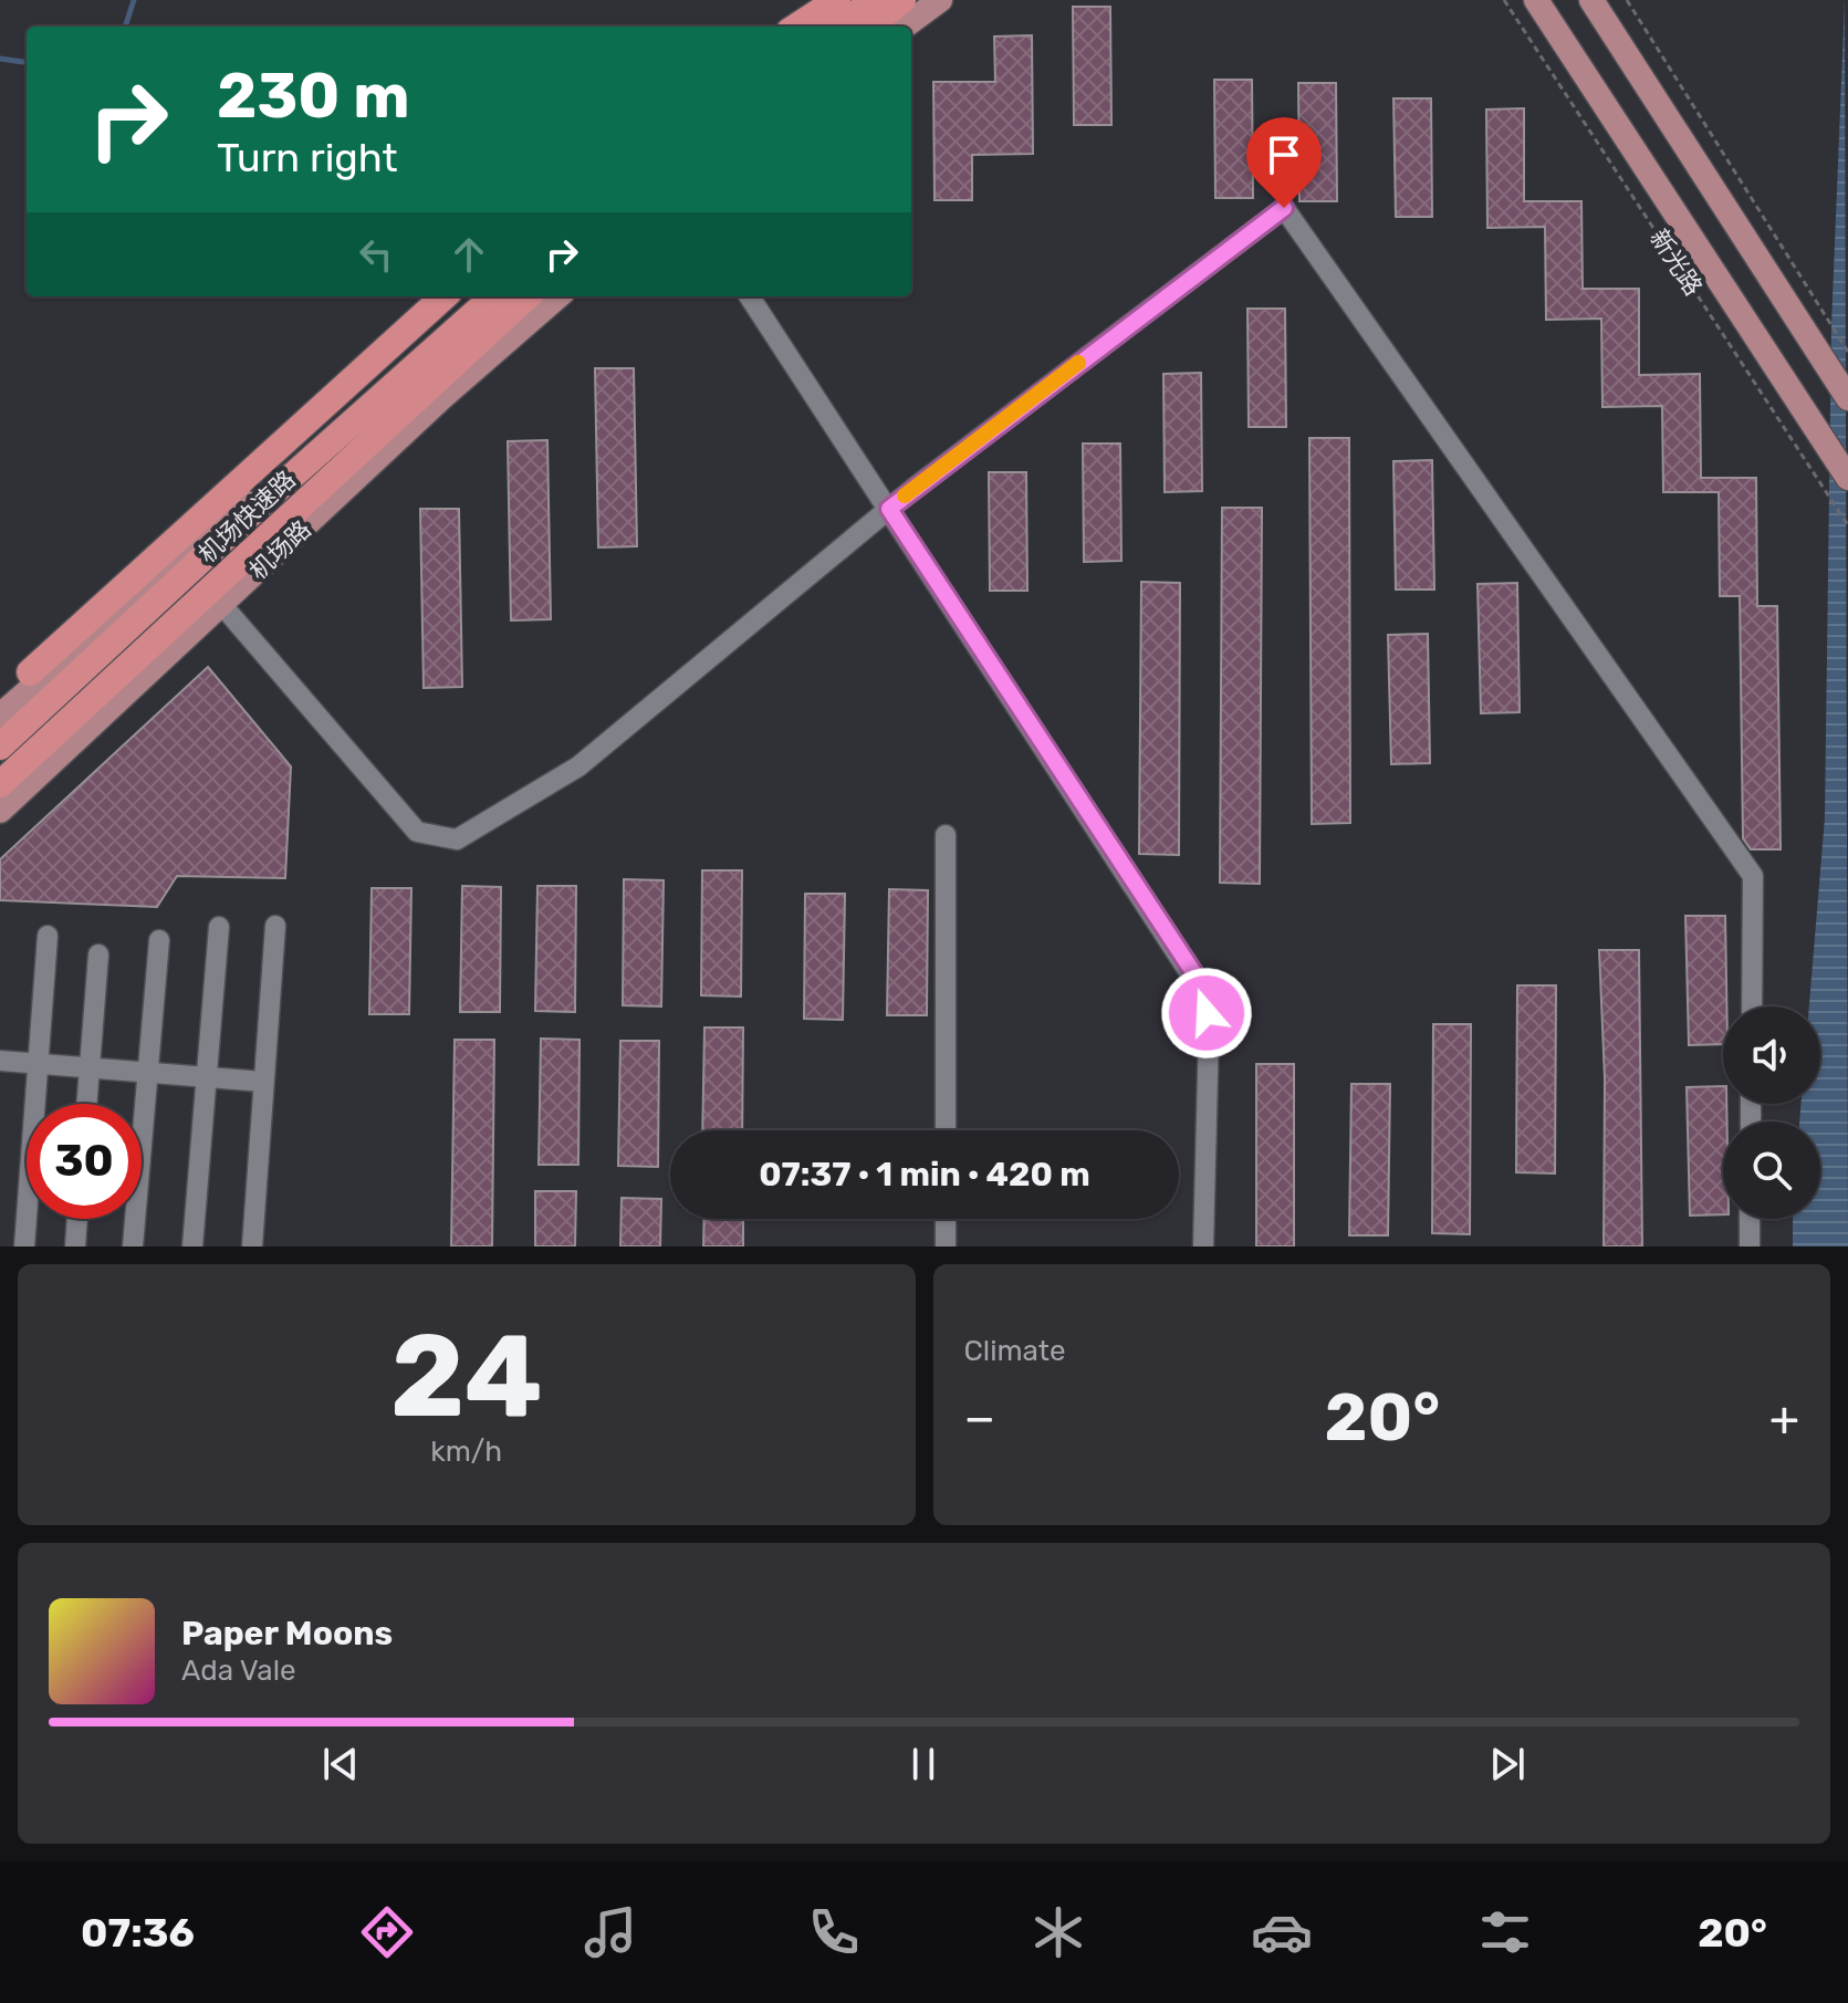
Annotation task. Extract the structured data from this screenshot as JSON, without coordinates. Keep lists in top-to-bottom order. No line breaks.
{"streets":{"highway":["机场快速路"],"main road":["新光路","机场路"]},"page":{"turn":["230 m","Turn right"],"limit":"30","trip":"07:37 · 1 min · 420 m","tile":[["24","km/h"],"Climate"],"heat":["−","20°","+"],"song":["Paper Moons","Ada Vale"],"tabs":["07:36","20°"]}}
